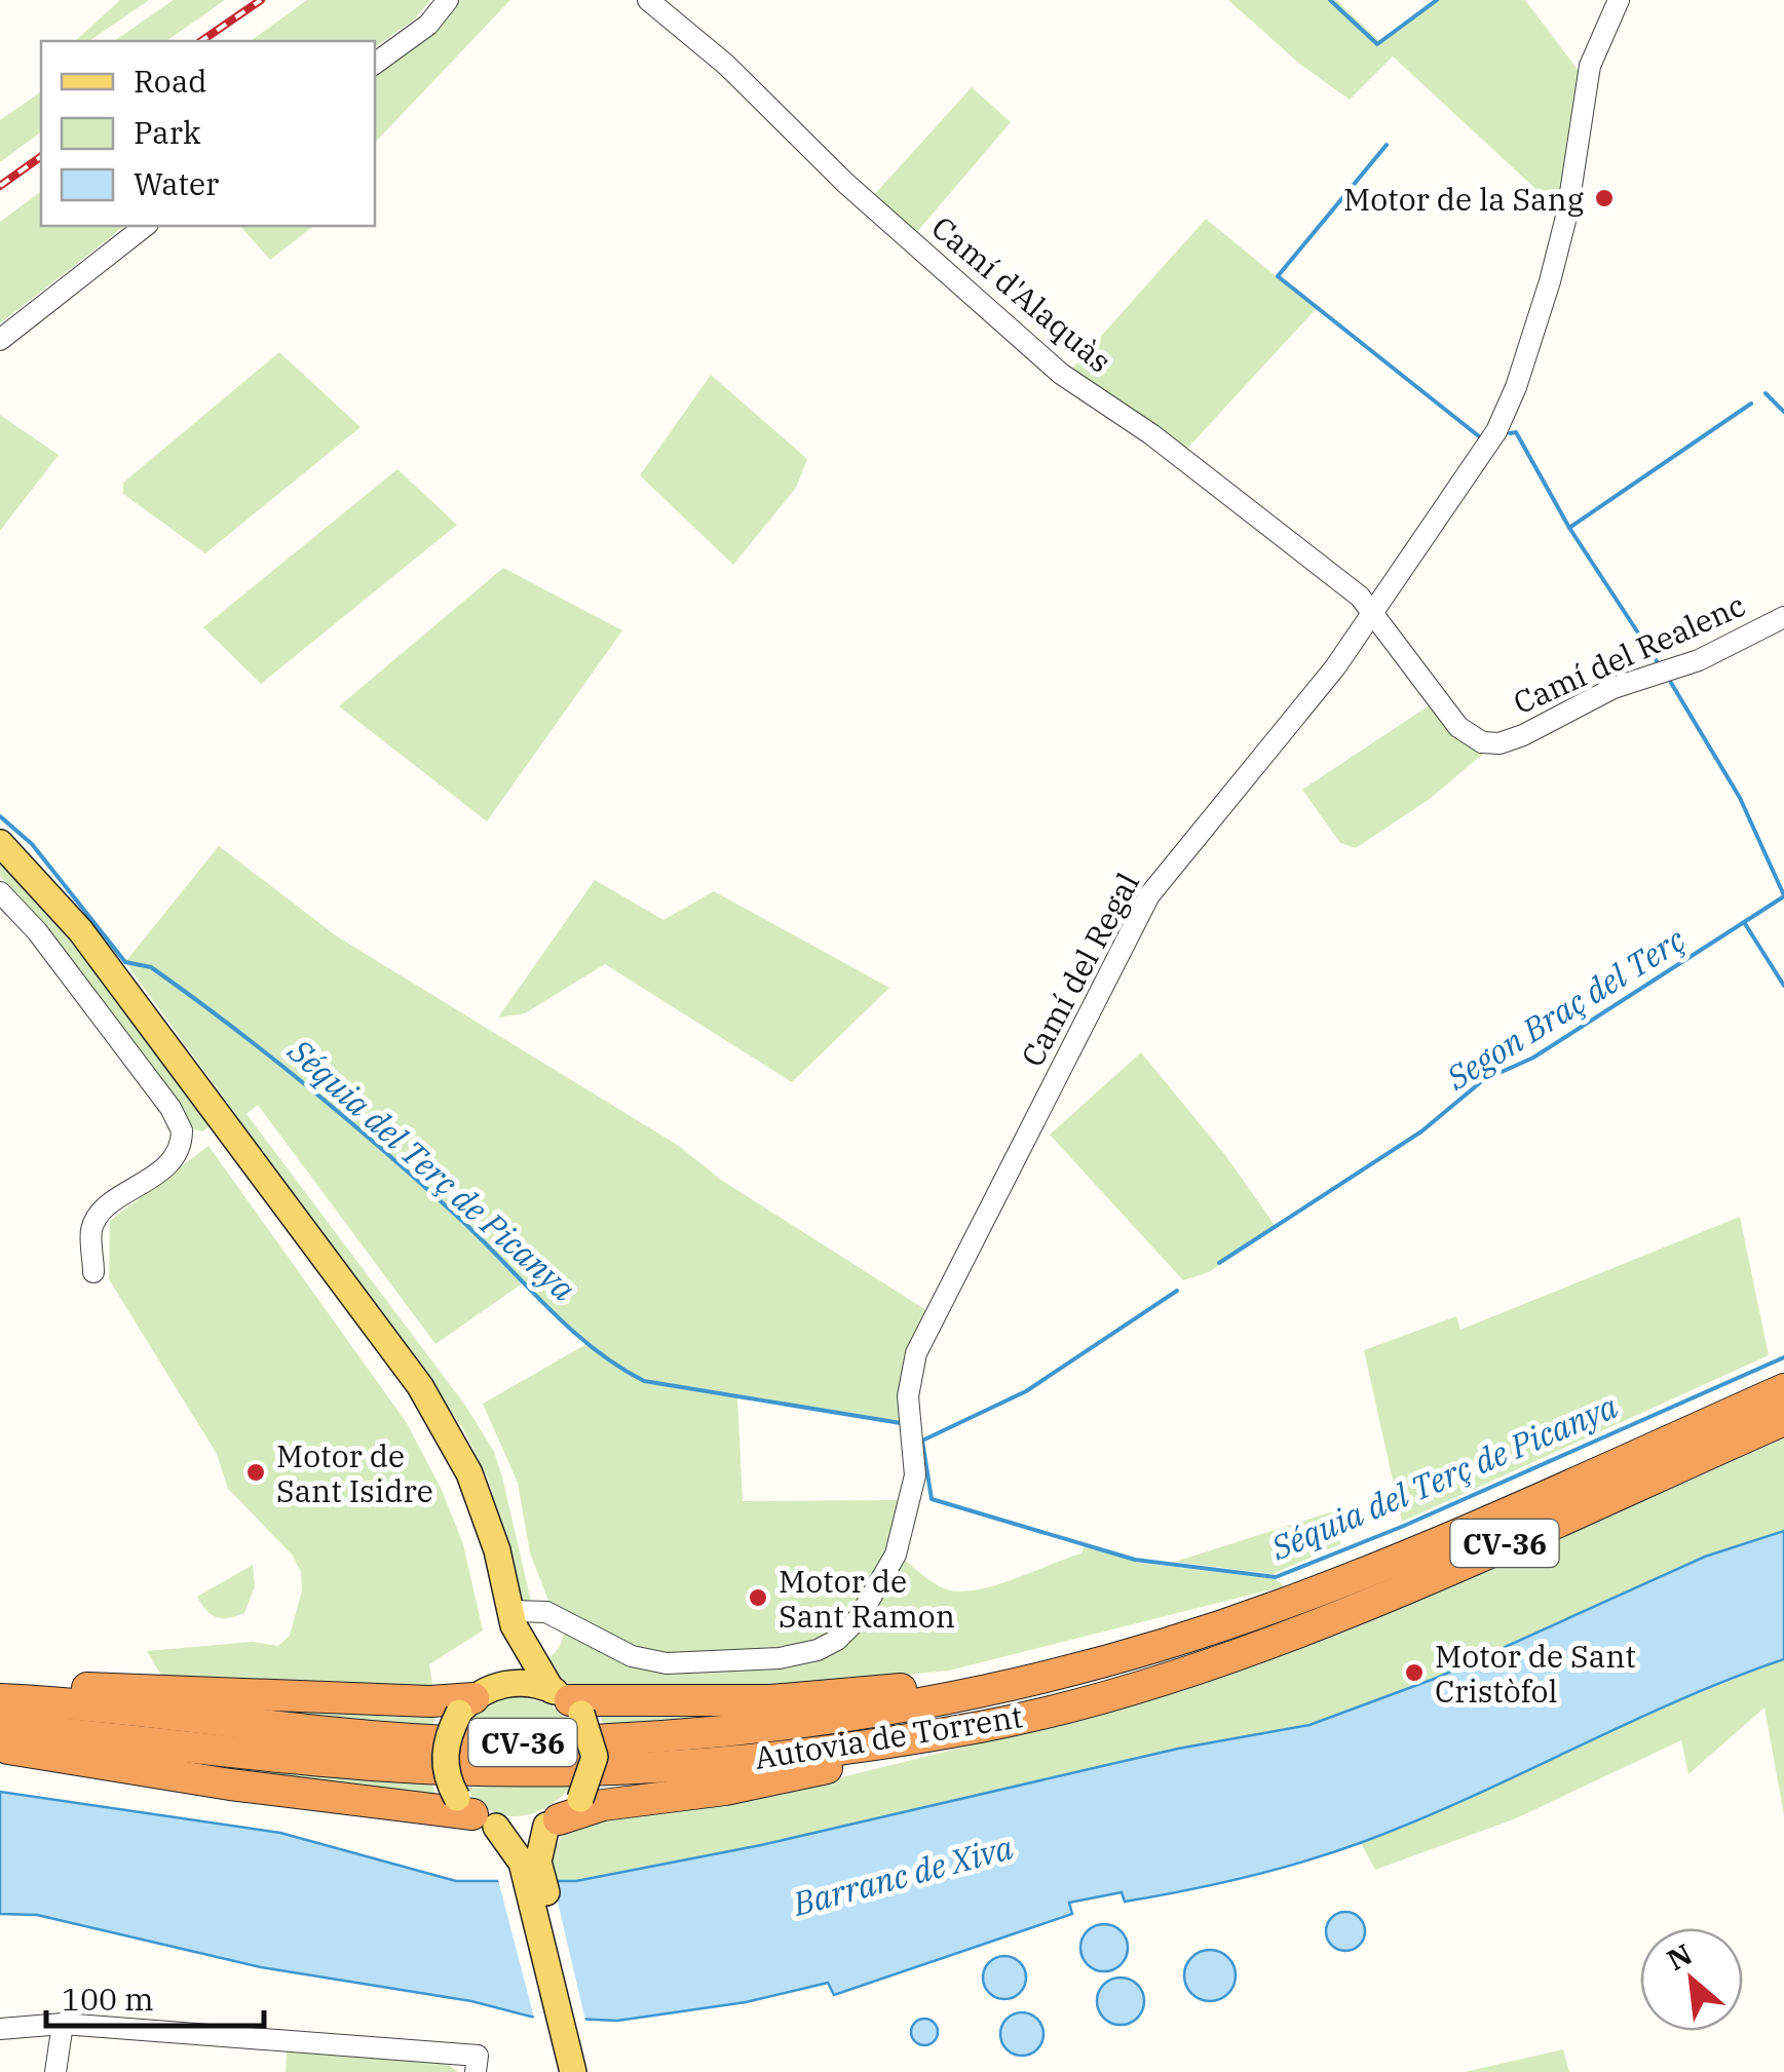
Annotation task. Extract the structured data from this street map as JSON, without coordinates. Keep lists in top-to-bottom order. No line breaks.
{"streets":{"highway":["CV-36","Autovia de Torrent"],"street":["Camí d'Alaquàs","Camí del Realenc","Camí del Regal"]},"crossings":[["Camí d'Alaquàs","Camí del Realenc"],["Camí d'Alaquàs","Camí del Regal"],["Camí del Realenc","Camí del Regal"]],"water":["Segon Braç del Terç","Séquia del Terç de Picanya","Barranc de Xiva"],"places":["Motor de la Sang","Motor de Sant Isidre","Motor de Sant Ramon","Motor de Sant Cristòfol"],"legend":["Road","Park","Water"],"scale_bar":"100 m","north":"top left"}
